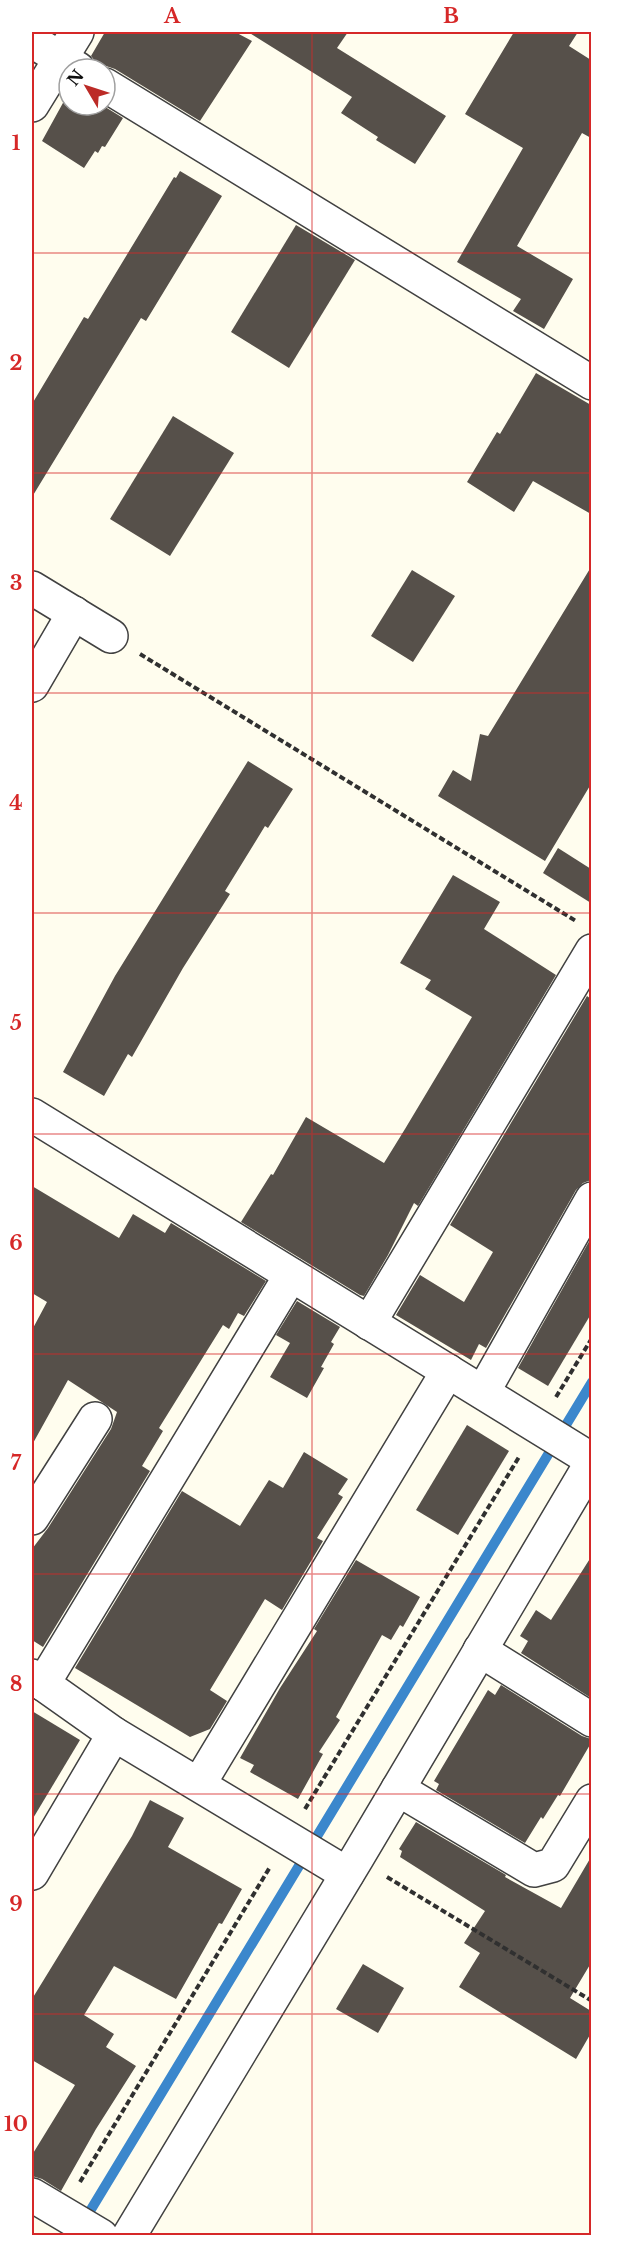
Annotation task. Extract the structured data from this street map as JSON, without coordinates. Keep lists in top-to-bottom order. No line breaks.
{"north":"top left","grid":{"columns":["A","B"],"rows":["1","2","3","4","5","6","7","8","9","10"]}}
